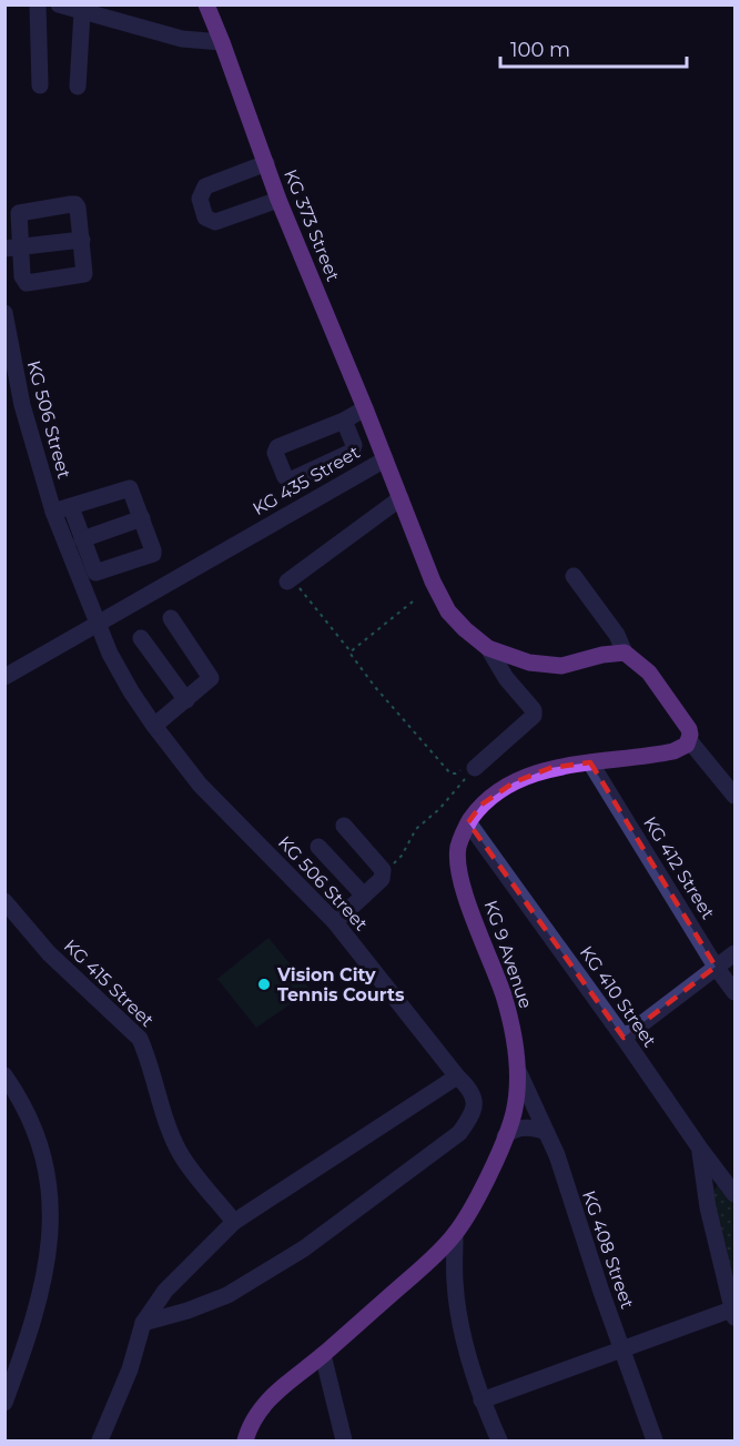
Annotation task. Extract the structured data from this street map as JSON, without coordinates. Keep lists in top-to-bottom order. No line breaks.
{"streets":{"main road":["KG 373 Street","KG 435 Street","KG 9 Avenue"],"street":["KG 506 Street","KG 412 Street","KG 415 Street","KG 410 Street","KG 408 Street"]},"crossings":[["KG 373 Street","KG 435 Street"],["KG 506 Street","KG 435 Street"],["KG 412 Street","KG 9 Avenue"],["KG 9 Avenue","KG 410 Street"],["KG 9 Avenue","KG 408 Street"]],"places":["Vision City Tennis Courts"],"scale_bar":"100 m"}
